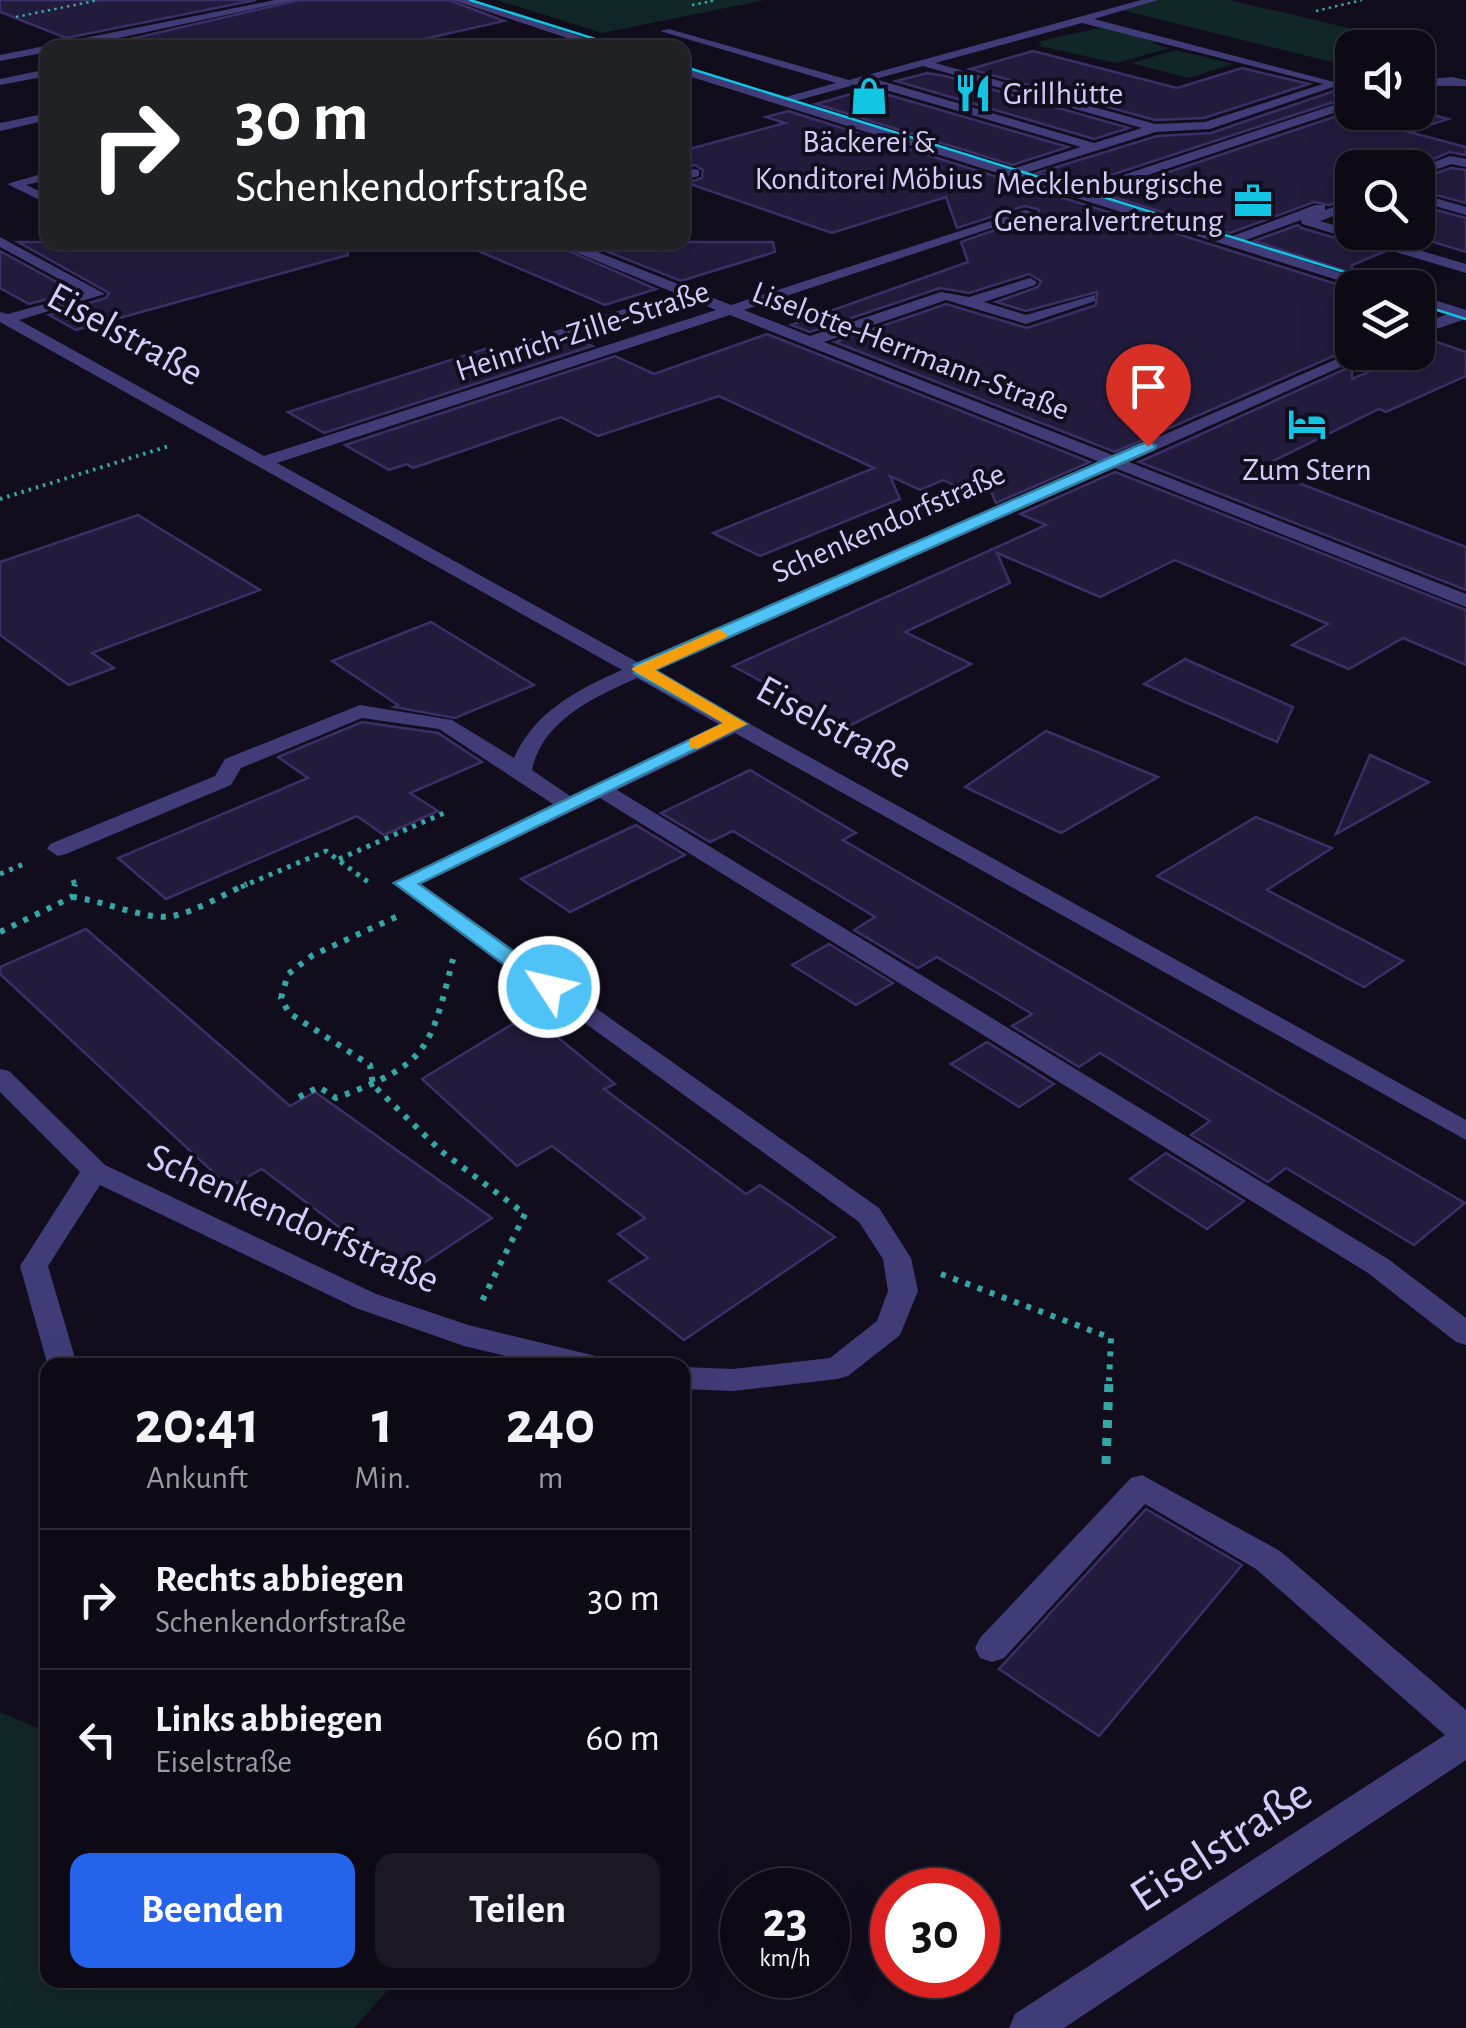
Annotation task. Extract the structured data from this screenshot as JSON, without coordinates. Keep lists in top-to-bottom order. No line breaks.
{"streets":{"street":["Heinrich-Zille-Straße","Eiselstraße","Liselotte-Herrmann-Straße","Schenkendorfstraße"]},"crossings":[["Heinrich-Zille-Straße","Eiselstraße"],["Heinrich-Zille-Straße","Liselotte-Herrmann-Straße"],["Eiselstraße","Schenkendorfstraße"],["Liselotte-Herrmann-Straße","Schenkendorfstraße"]],"places":{"restaurant":["Grillhütte"],"shop":["Bäckerei & Konditorei Möbius"],"office":["Mecklenburgische Generalvertretung"],"hotel":["Zum Stern"]},"page":{"turn":["30 m","Schenkendorfstraße"],"eta":["20:41","Ankunft","1","Min.","240","m"],"list":[{"name":"Rechts abbiegen","note":"Schenkendorfstraße","value":"30 m"},{"name":"Links abbiegen","note":"Eiselstraße","value":"60 m"}],"buttons":["Beenden","Teilen"],"speed":"23 km/h","limit":"30"}}
